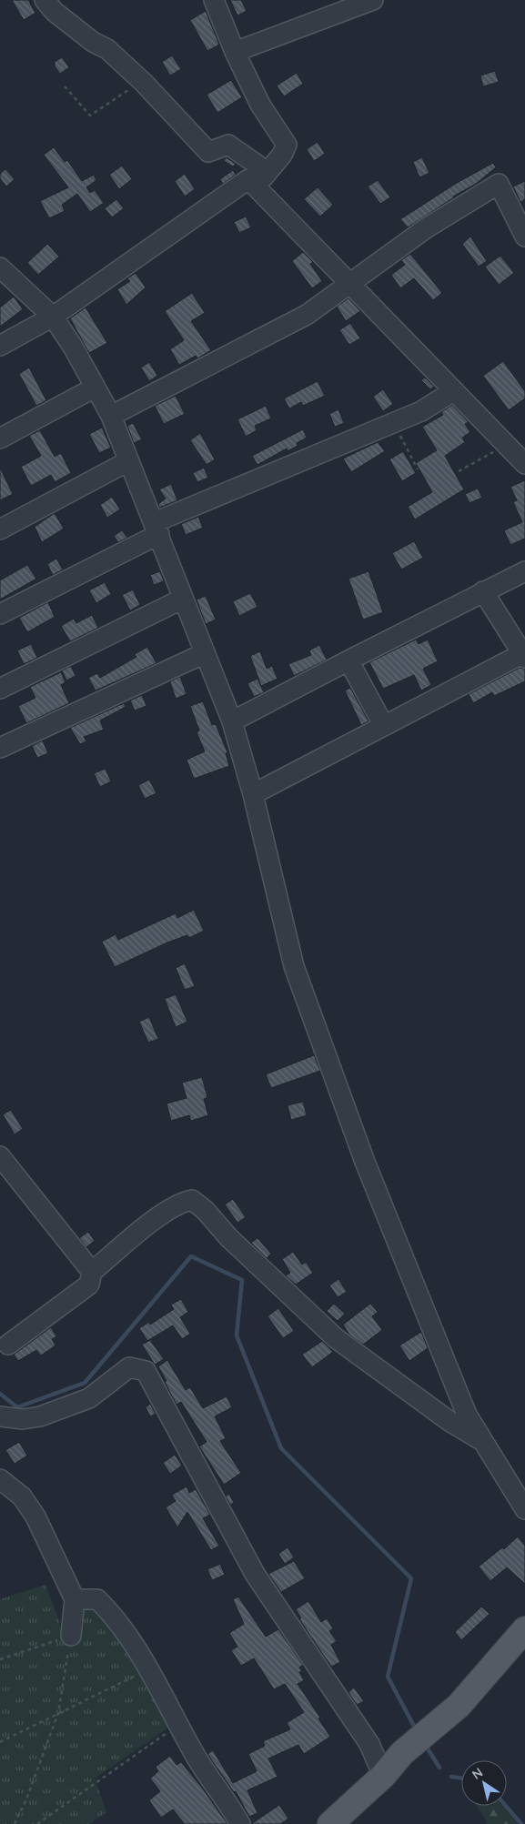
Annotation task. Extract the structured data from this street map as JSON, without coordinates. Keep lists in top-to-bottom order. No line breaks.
{"north":"top left"}
